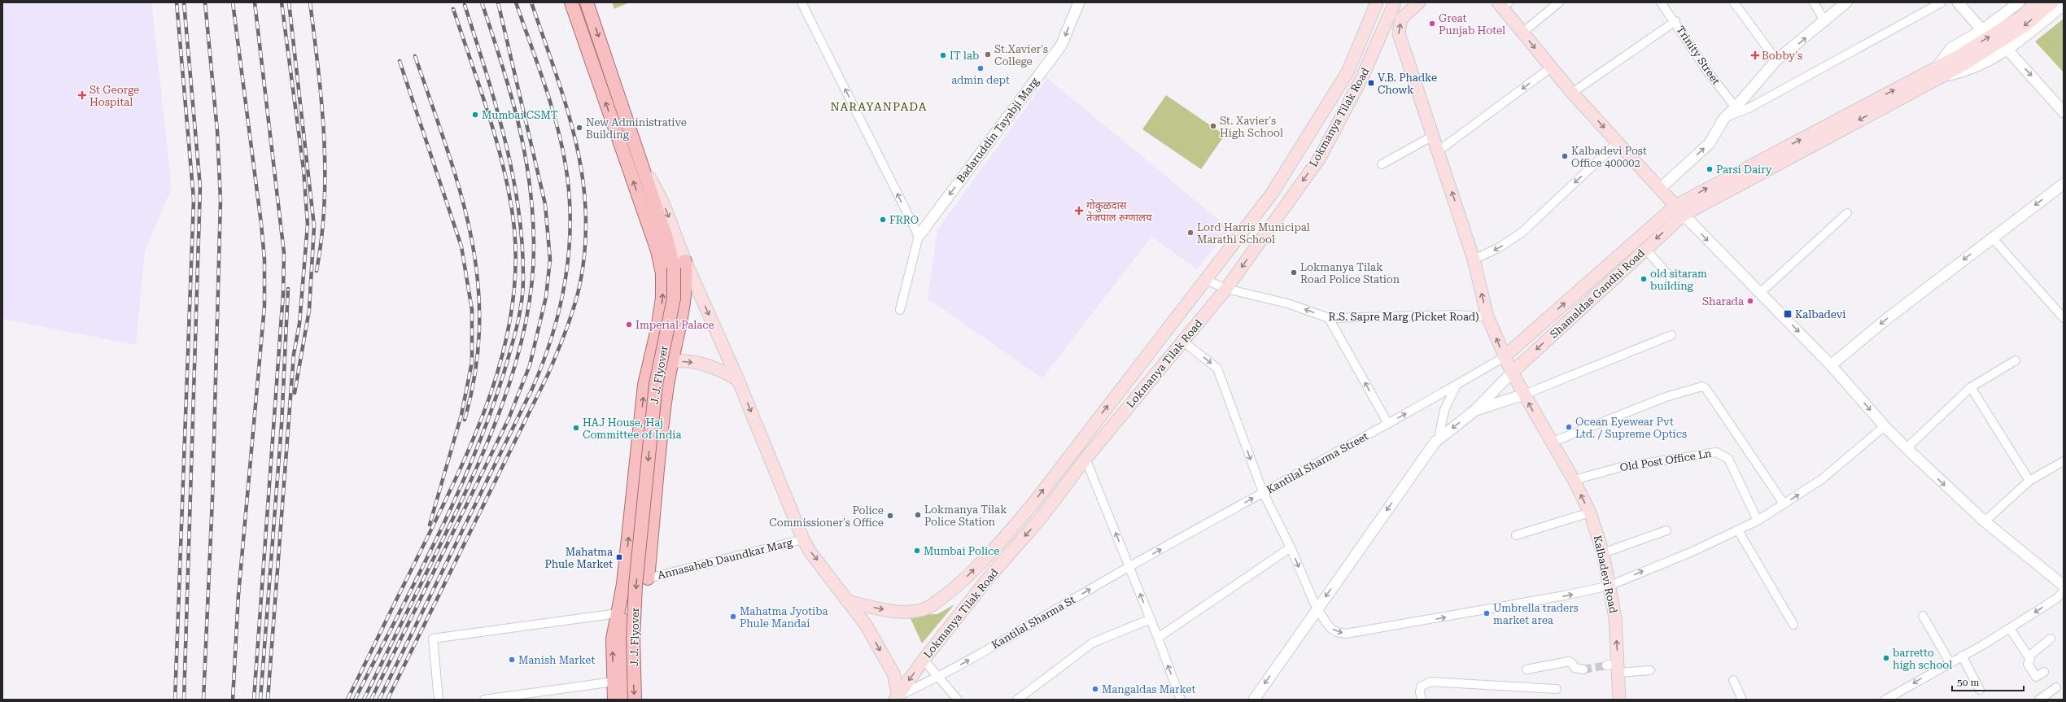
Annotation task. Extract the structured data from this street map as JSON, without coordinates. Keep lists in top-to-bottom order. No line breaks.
{"streets":{"main road":["Lokmanya Tilak Road","Shamaldas Gandhi Road","J. J. Flyover","Kalbadevi Road"],"street":["Trinity Street","Badaruddin Tayabji Marg","R.S. Sapre Marg (Picket Road)","Old Post Office Ln","Kantilal Sharma Street","Annasaheb Daundkar Marg","Kantilal Sharma St"]},"crossings":[["Lokmanya Tilak Road","R.S. Sapre Marg (Picket Road)"],["Lokmanya Tilak Road","Kantilal Sharma St"],["Shamaldas Gandhi Road","Kalbadevi Road"],["R.S. Sapre Marg (Picket Road)","Kalbadevi Road"],["Old Post Office Ln","Kalbadevi Road"],["Kantilal Sharma Street","Kalbadevi Road"],["Kantilal Sharma Street","Kantilal Sharma St"]],"one_way":["Badaruddin Tayabji Marg","R.S. Sapre Marg (Picket Road)","Kalbadevi Road"],"districts":["NARAYANPADA"],"places":{"other":["Great Punjab Hotel","St.Xavier's College","IT lab","admin dept","Mumbai CSMT","St. Xavier's High School","New Administrative Building","Kalbadevi Post Office 400002","Parsi Dairy","FRRO","Lord Harris Municipal Marathi School","Lokmanya Tilak Road Police Station","old sitaram building","Sharada","Imperial Palace","Ocean Eyewear Pvt Ltd. / Supreme Optics","HAJ House, Haj Committee of India","Lokmanya Tilak Police Station","Police Commissioner's Office","Mumbai Police","Umbrella traders market area","Mahatma Jyotiba Phule Mandai","barretto high school","Manish Market","Mangaldas Market"],"health":["Bobby's","St George Hospital","गोकुळदास तेजपाल रुग्णालय"],"transit":["V.B. Phadke Chowk","Kalbadevi","Mahatma Phule Market"]},"scale_bar":"50 m"}
